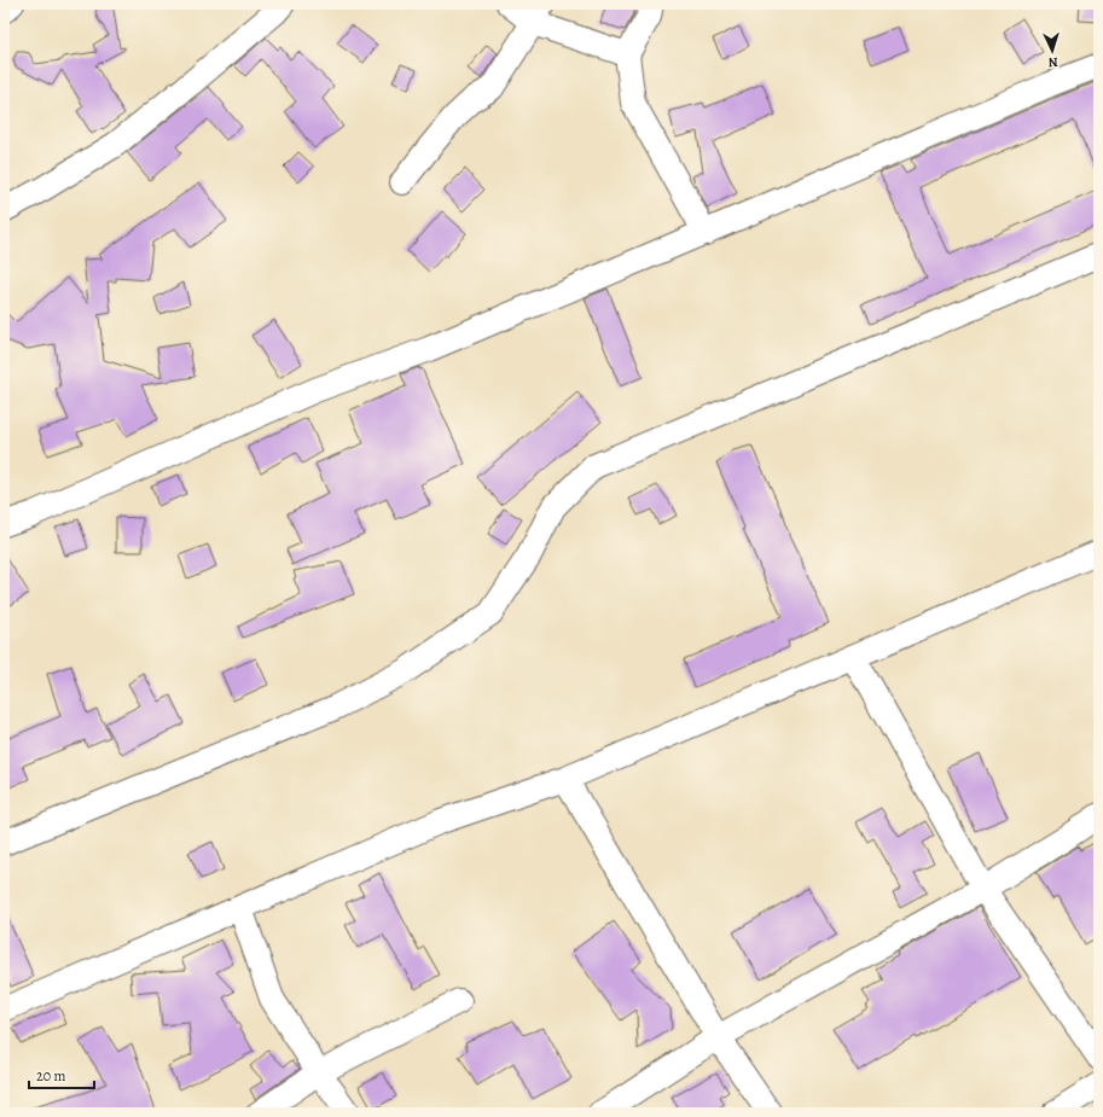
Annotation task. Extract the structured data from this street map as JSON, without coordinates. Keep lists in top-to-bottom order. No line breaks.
{"scale_bar":"20 m","north":"bottom"}
